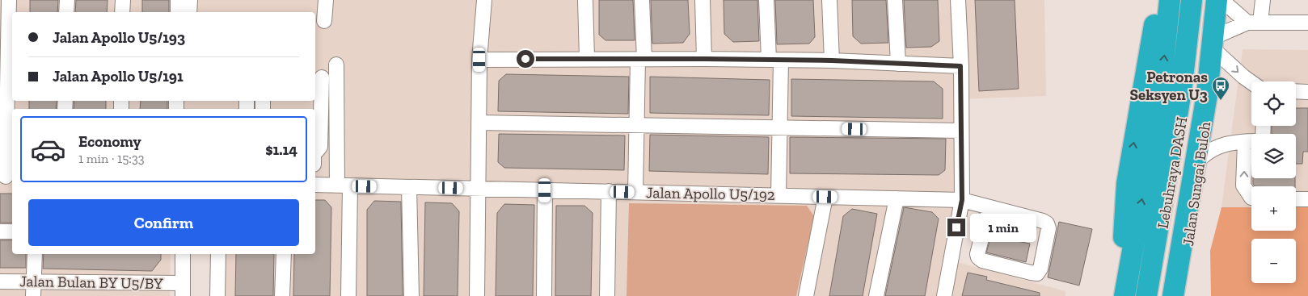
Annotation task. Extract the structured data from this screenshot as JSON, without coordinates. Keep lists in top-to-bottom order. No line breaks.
{"streets":{"highway":["Lebuhraya DASH","Jalan Sungai Buloh"],"street":["Jalan Apollo U5/192","Jalan Bulan BY U5/BY"]},"crossings":[["Lebuhraya DASH","Jalan Sungai Buloh"]],"places":{"bus stop":["Petronas Seksyen U3"]},"page":{"banner":["Jalan Apollo U5/193","Jalan Apollo U5/191"],"map_buttons":["+","−"],"list":[{"name":"Economy","note":"1 min · 15:33","value":"$1.14"}],"buttons":"Confirm","bubble":"1 min"}}
